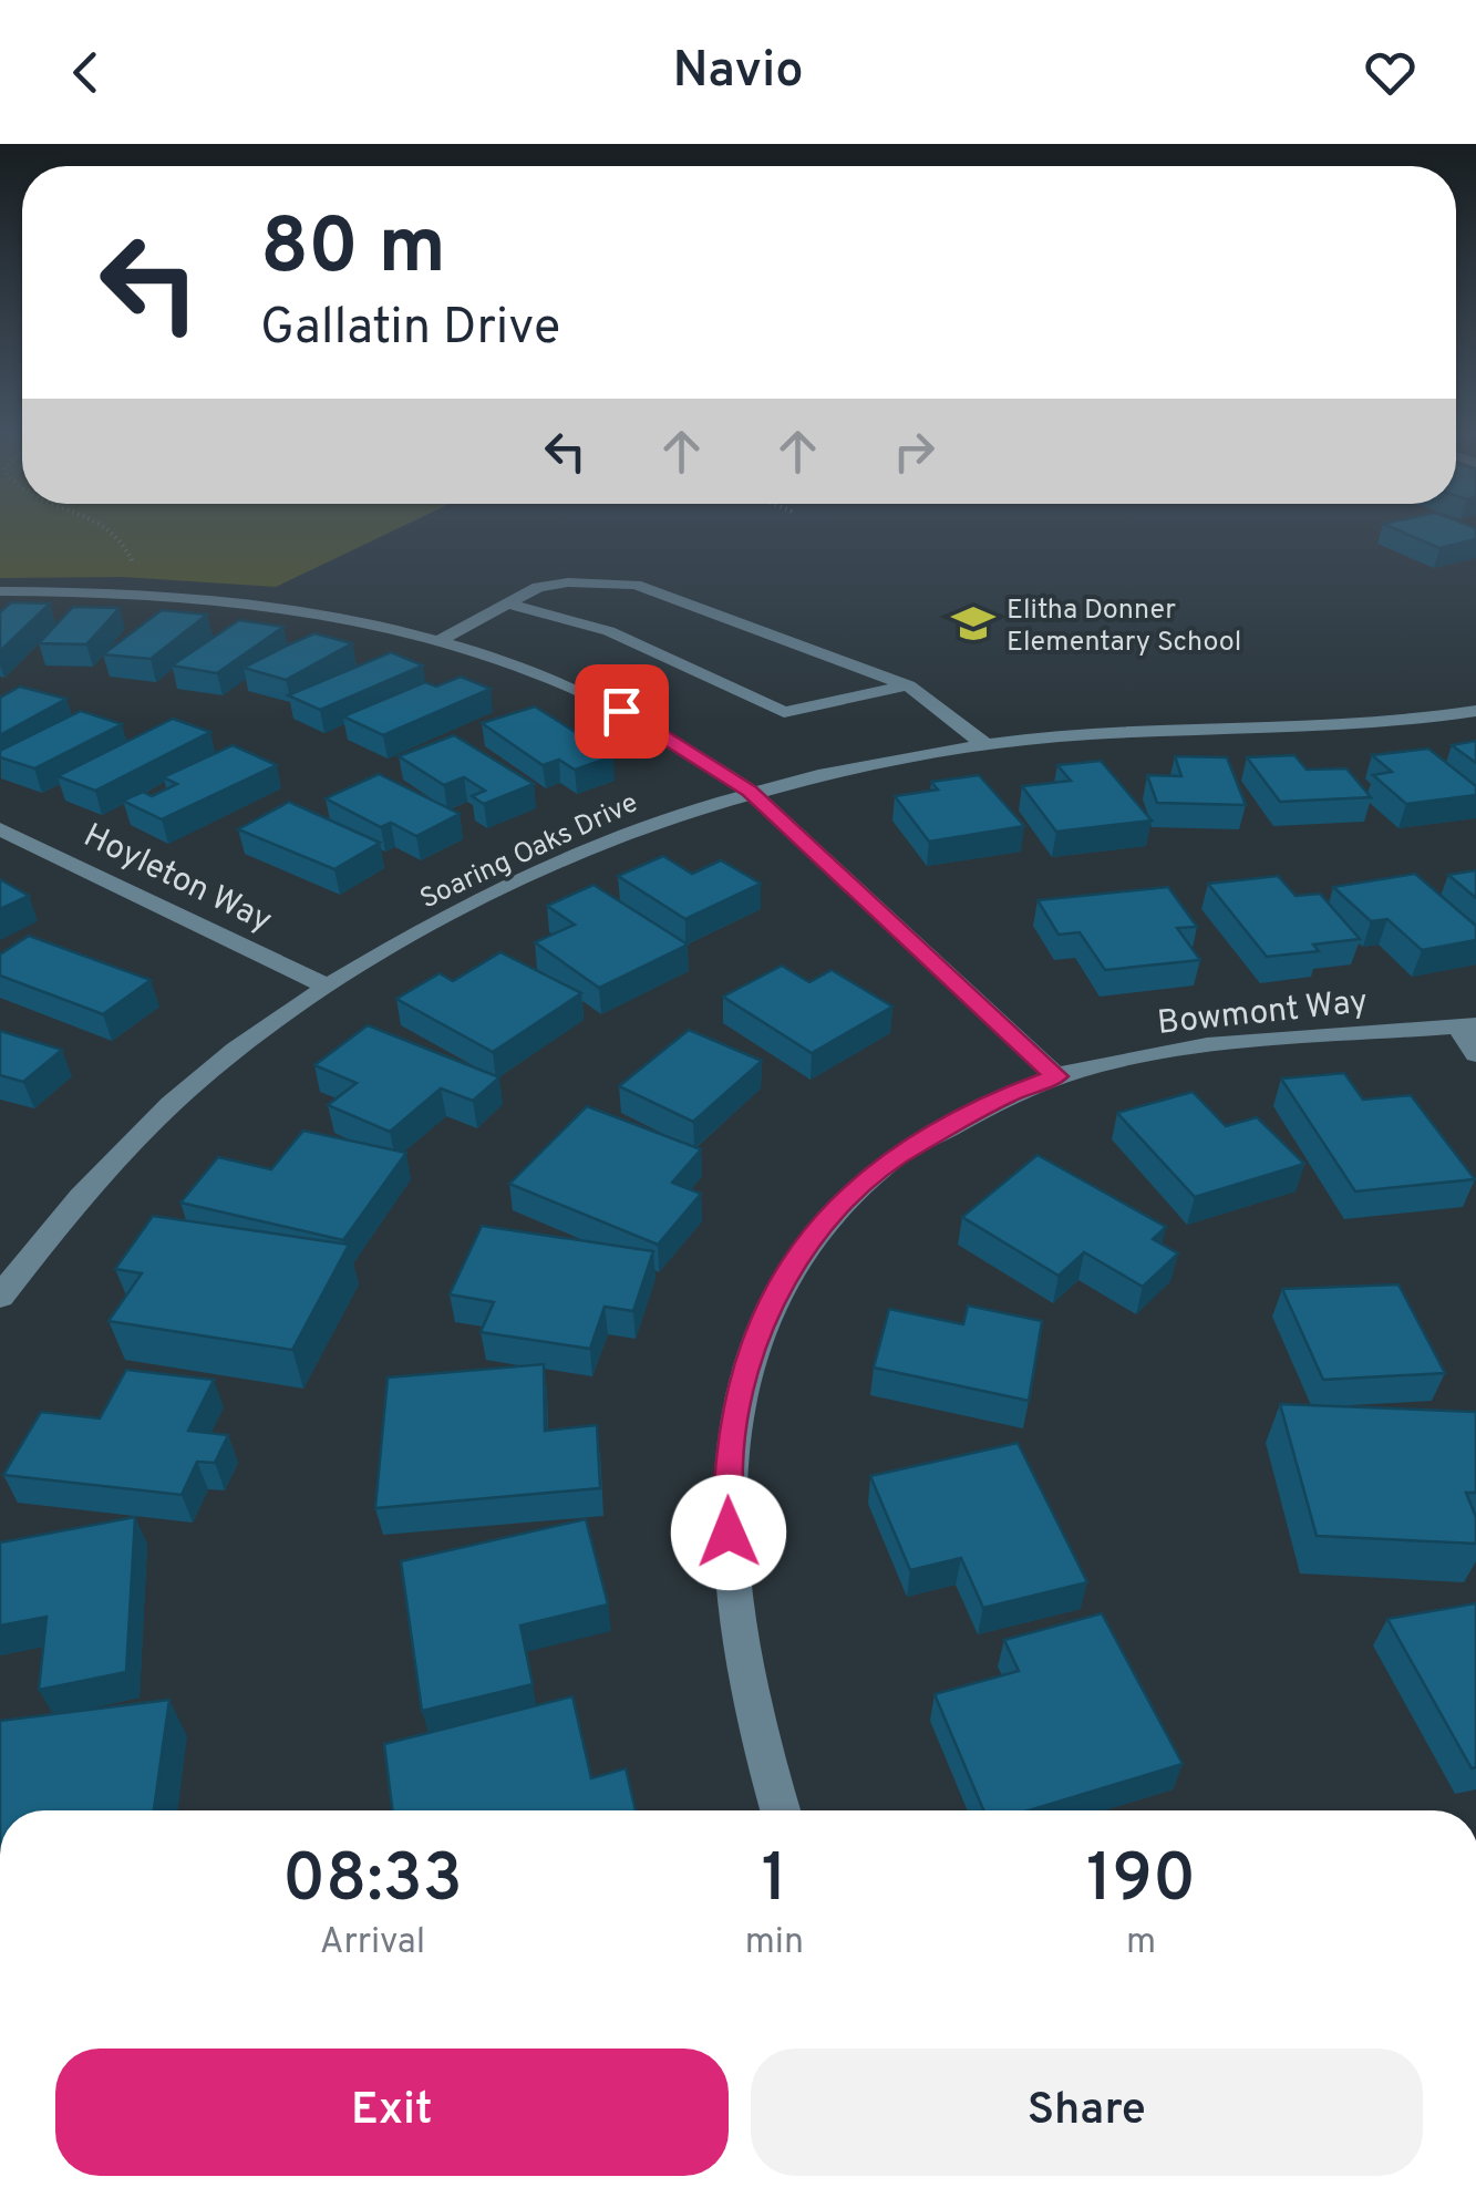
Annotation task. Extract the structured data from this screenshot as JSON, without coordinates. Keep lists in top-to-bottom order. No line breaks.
{"streets":{"street":["Soaring Oaks Drive","Hoyleton Way","Bowmont Way"]},"crossings":[["Soaring Oaks Drive","Hoyleton Way"]],"places":{"school or university":["Elitha Donner Elementary School"]},"page":{"header":"Navio","turn":["80 m","Gallatin Drive"],"eta":["08:33","Arrival","1","min","190","m"],"buttons":["Exit","Share"]}}
